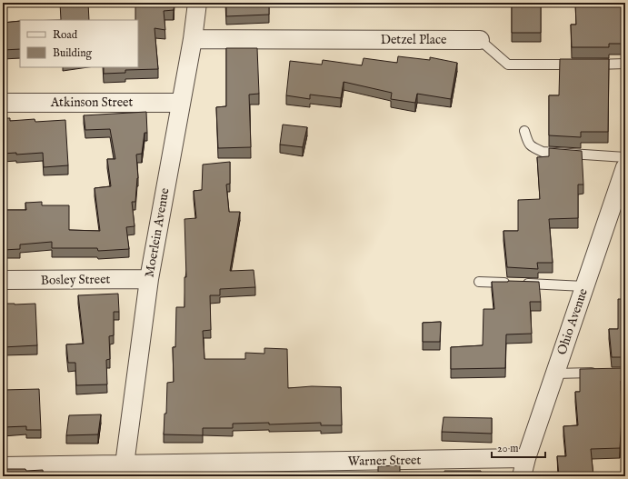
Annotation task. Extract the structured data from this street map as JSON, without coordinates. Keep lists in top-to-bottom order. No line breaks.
{"streets":{"street":["Detzel Place","Atkinson Street","Moerlein Avenue","Bosley Street","Ohio Avenue","Warner Street"]},"crossings":[["Detzel Place","Moerlein Avenue"],["Atkinson Street","Moerlein Avenue"],["Moerlein Avenue","Bosley Street"],["Moerlein Avenue","Warner Street"],["Ohio Avenue","Warner Street"]],"legend":["Road","Building"],"scale_bar":"20 m"}
